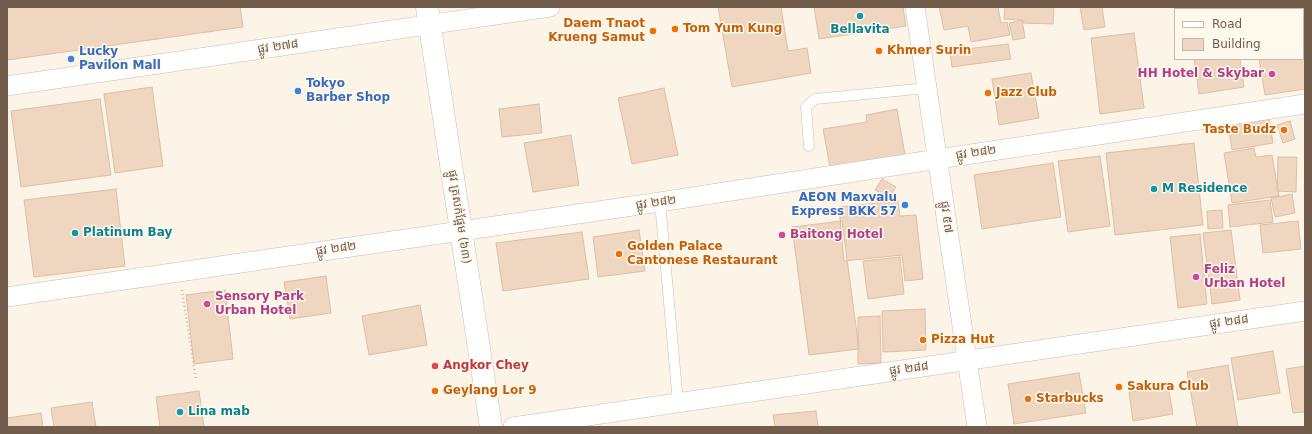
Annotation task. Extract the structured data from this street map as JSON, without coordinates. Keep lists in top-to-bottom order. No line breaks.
{"streets":{"street":["ផ្លូវ ២៧៨","ផ្លូវ ២៨២","ផ្លូវ ត្រសក់ផ្អែម (៦៣)","ផ្លូវ ៥៧","ផ្លូវ ២៨៨"]},"crossings":[["ផ្លូវ ២៧៨","ផ្លូវ ត្រសក់ផ្អែម (៦៣)"],["ផ្លូវ ២៨២","ផ្លូវ ត្រសក់ផ្អែម (៦៣)"],["ផ្លូវ ២៨២","ផ្លូវ ៥៧"],["ផ្លូវ ៥៧","ផ្លូវ ២៨៨"]],"places":["Bellavita","Tom Yum Kung","Daem Tnaot Krueng Samut","Khmer Surin","Lucky Pavilon Mall","HH Hotel & Skybar","Tokyo Barber Shop","Jazz Club","Taste Budz","M Residence","AEON Maxvalu Express BKK 57","Platinum Bay","Baitong Hotel","Golden Palace Cantonese Restaurant","Feliz Urban Hotel","Sensory Park Urban Hotel","Pizza Hut","Angkor Chey","Sakura Club","Geylang Lor 9","Starbucks","Lina mab"],"legend":["Road","Building"]}
